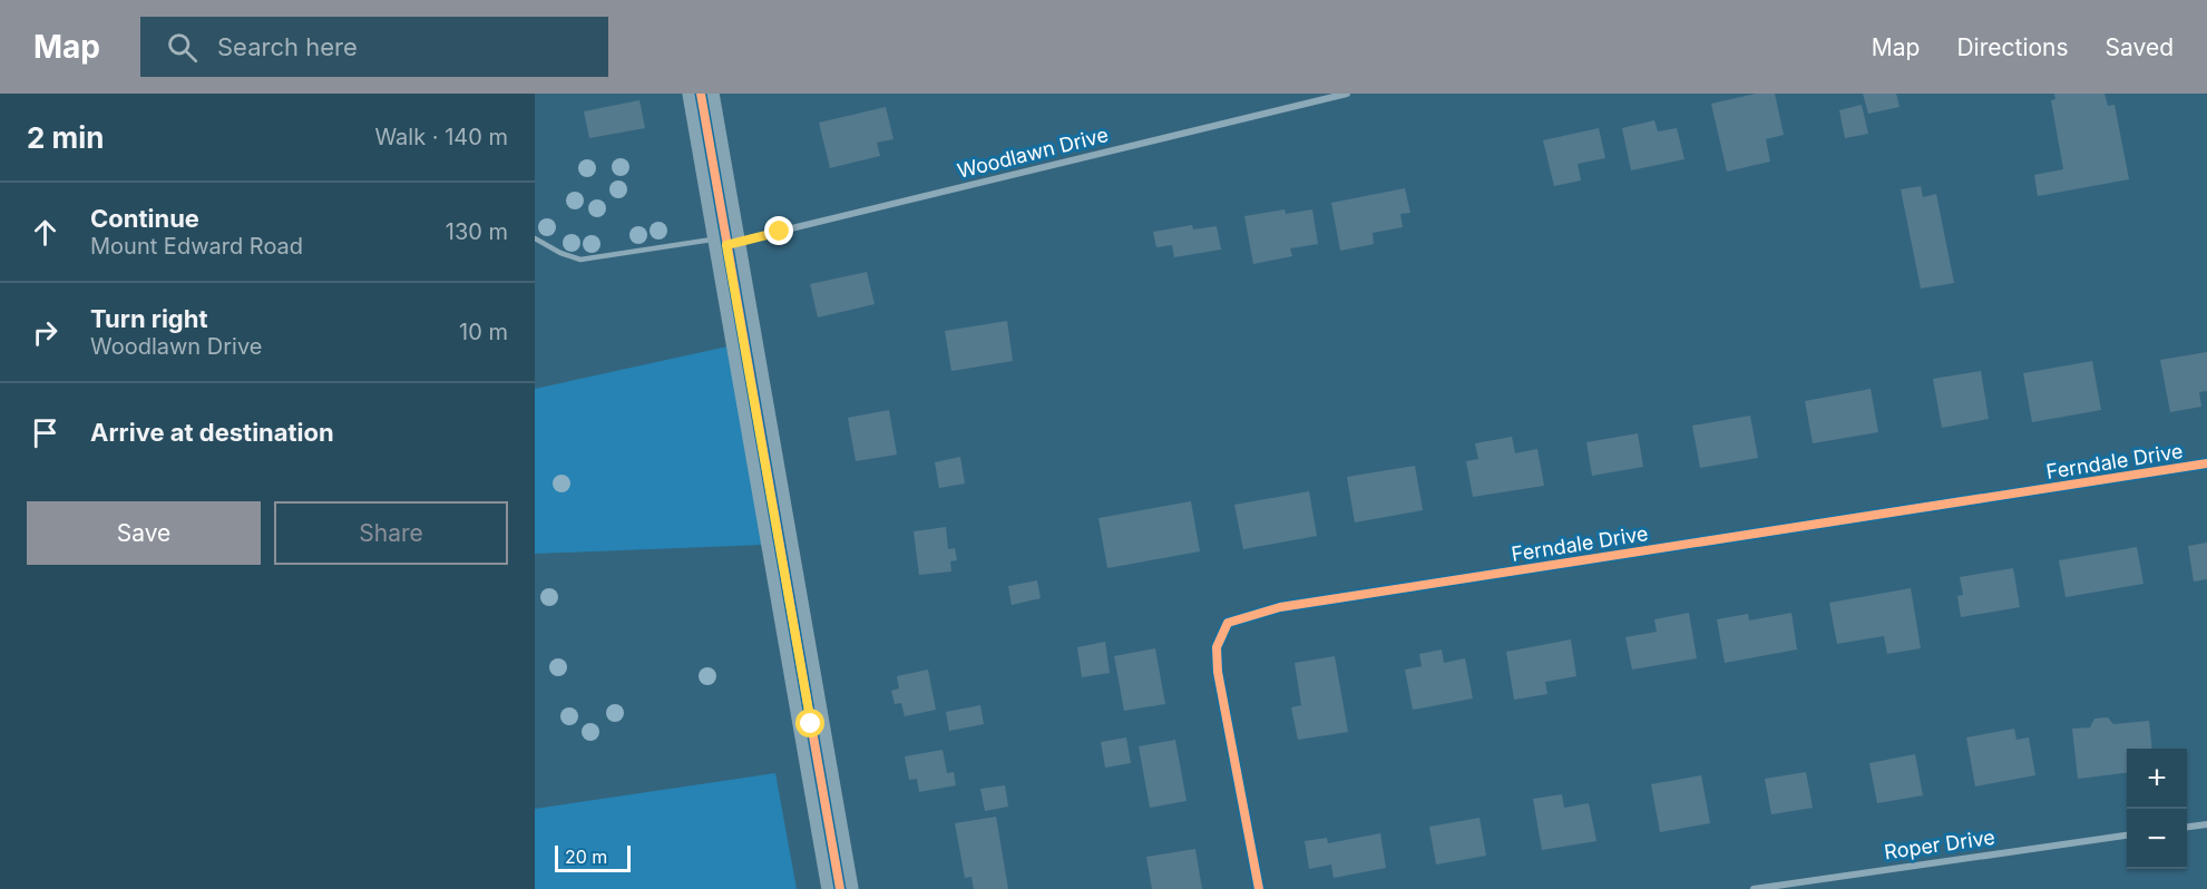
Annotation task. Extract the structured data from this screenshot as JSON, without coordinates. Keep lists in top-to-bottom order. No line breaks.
{"streets":{"street":["Woodlawn Drive","Ferndale Drive","Roper Drive"]},"scale_bar":"20 m","page":{"header":"Map","search":"Search here","nav":["Map","Directions","Saved"],"heading":["2 min","Walk · 140 m"],"list":[["Continue","Mount Edward Road","130 m"],["Turn right","Woodlawn Drive","10 m"],"Arrive at destination"],"buttons":["Save","Share"],"map_buttons":["+","−"],"scale":"20 m"}}
